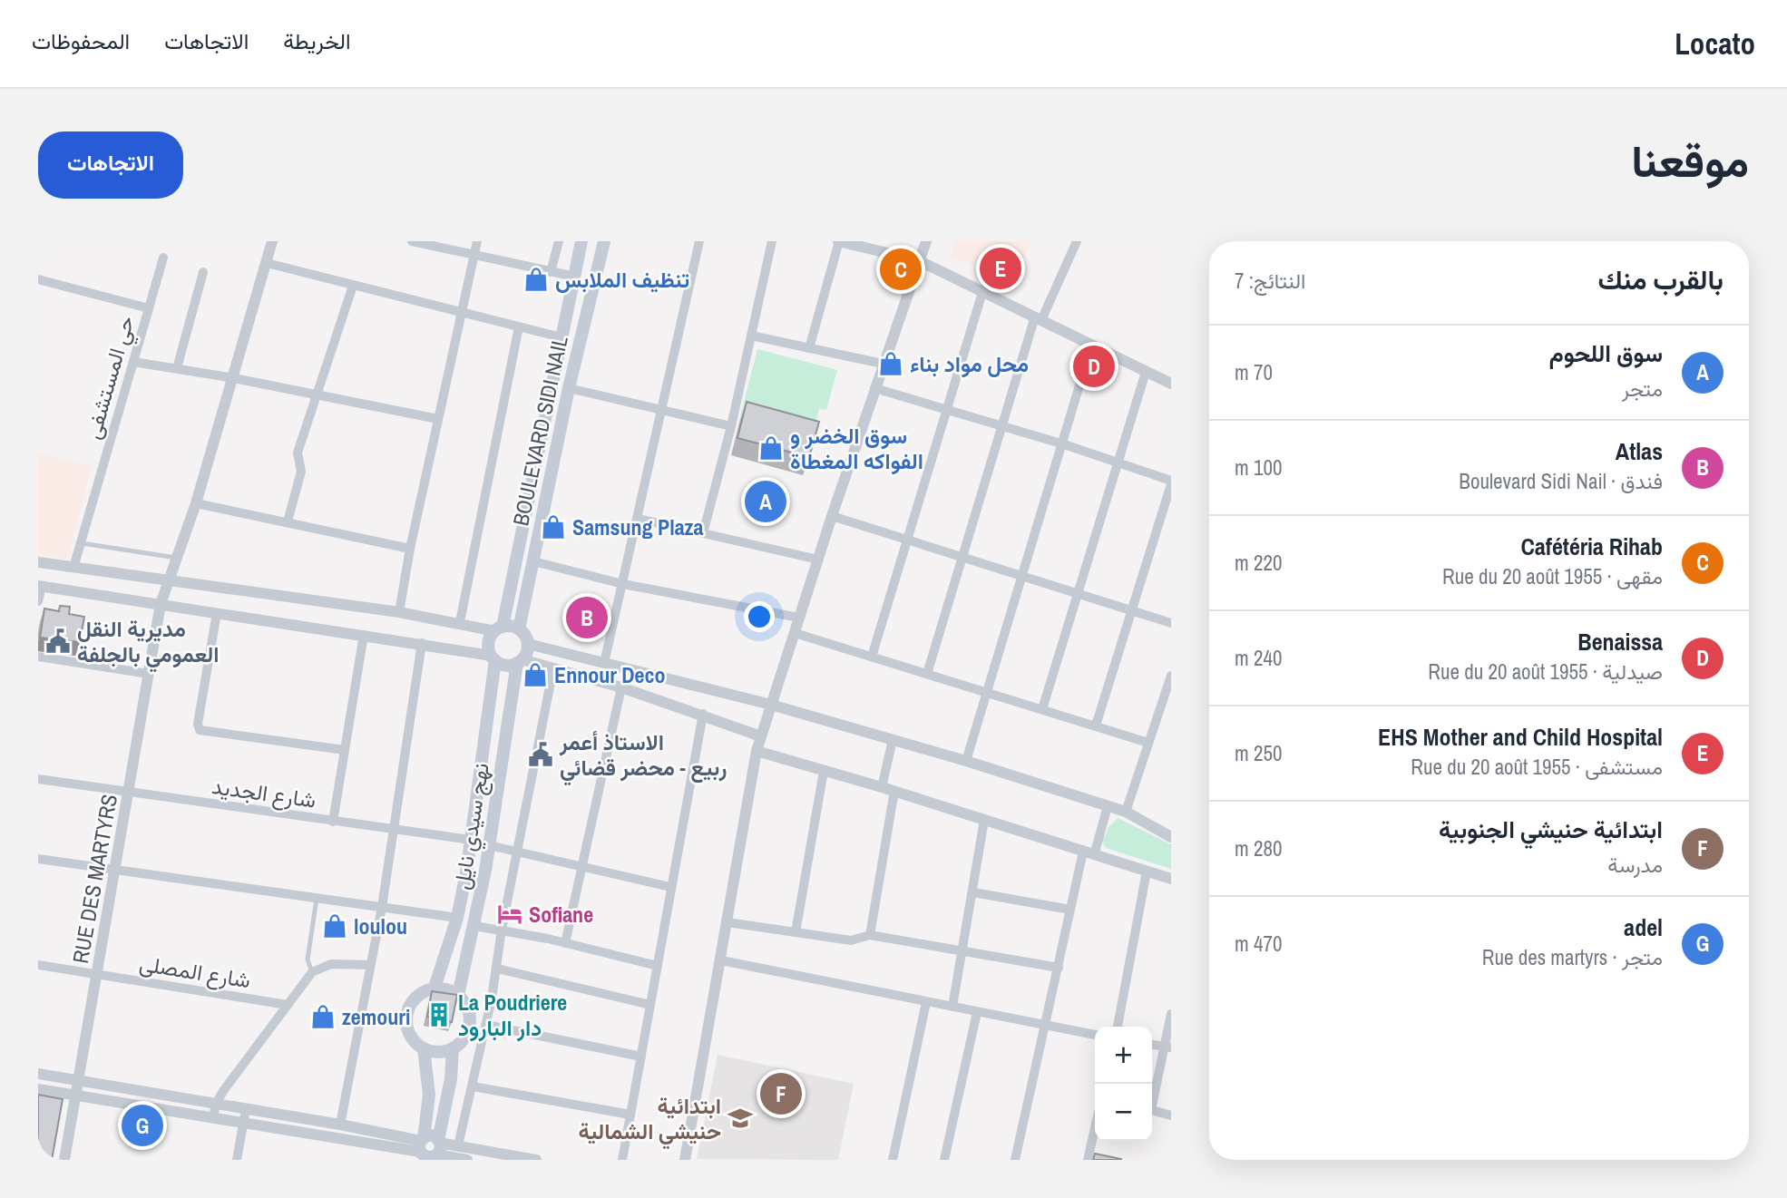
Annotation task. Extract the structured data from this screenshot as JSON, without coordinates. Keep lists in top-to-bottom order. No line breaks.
{"streets":{"main road":["BOULEVARD SIDI NAIL","نهج سيدي نايل"],"street":["حي المستشفى","شارع الجديد","RUE DES MARTYRS","شارع المصلى"]},"crossings":[["BOULEVARD SIDI NAIL","نهج سيدي نايل"],["شارع الجديد","نهج سيدي نايل"],["شارع الجديد","RUE DES MARTYRS"],["RUE DES MARTYRS","شارع المصلى"]],"places":{"shop":["تنظيف الملابس","محل مواد بناء","سوق الخضر و الفواكه المغطاة","Samsung Plaza","Ennour Deco","loulou","zemouri"],"public building":["مديرية النقل العمومي بالجلفة","الاستاذ أعمر ربيع - محضر قضائي"],"hotel":["Sofiane"],"building":["La Poudriere دار البارود"],"school or university":["ابتدائية حنيشي الشمالية"]},"page":{"header":"Locato","nav":["الخريطة","الاتجاهات","المحفوظات"],"title":"موقعنا","buttons":"الاتجاهات","heading":["بالقرب منك","النتائج: 7"],"pins":["E","C","D","A","B","F","G"],"list":[{"mark":"A","name":"سوق اللحوم","note":"متجر","value":"70 m"},{"mark":"B","name":"Atlas","note":"فندق · Boulevard Sidi Nail","value":"100 m"},{"mark":"C","name":"Cafétéria Rihab","note":"مقهى · Rue du 20 août 1955","value":"220 m"},{"mark":"D","name":"Benaissa","note":"صيدلية · Rue du 20 août 1955","value":"240 m"},{"mark":"E","name":"EHS Mother and Child Hospital","note":"مستشفى · Rue du 20 août 1955","value":"250 m"},{"mark":"F","name":"ابتدائية حنيشي الجنوبية","note":"مدرسة","value":"280 m"},{"mark":"G","name":"adel","note":"متجر · Rue des martyrs","value":"470 m"}],"map_buttons":["+","−"]}}
